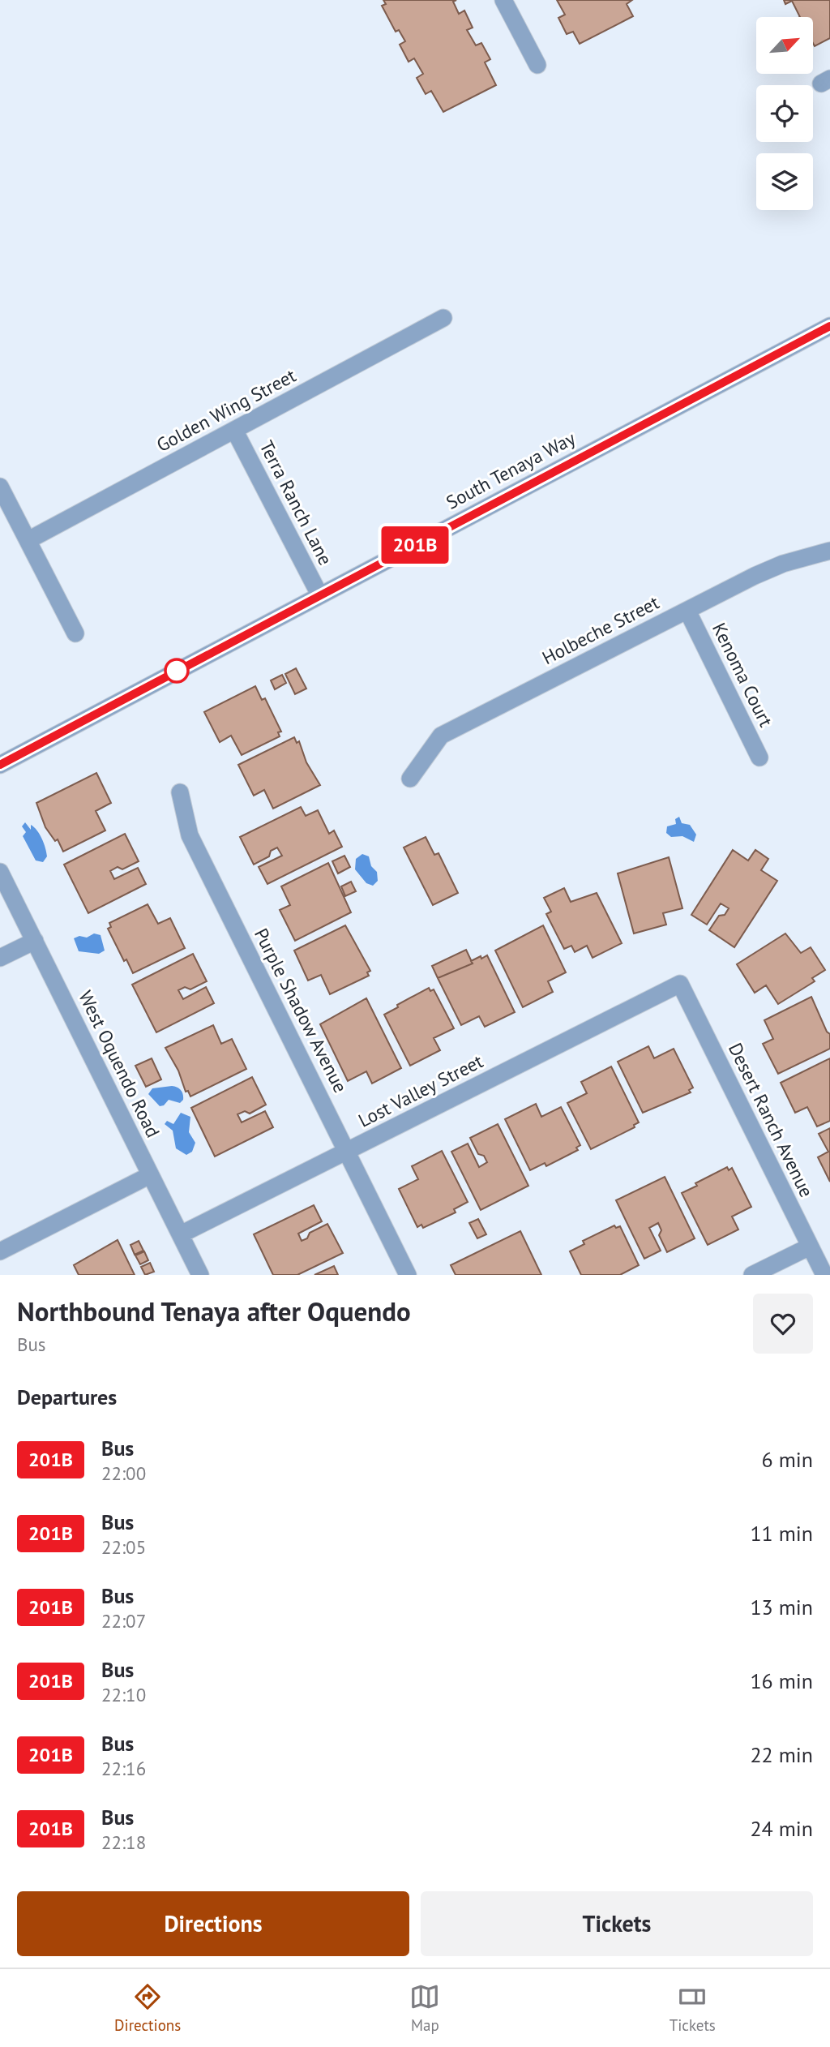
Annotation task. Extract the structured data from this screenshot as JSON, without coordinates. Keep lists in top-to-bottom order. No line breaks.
{"streets":{"street":["Golden Wing Street","South Tenaya Way","Terra Ranch Lane","Holbeche Street","Kenoma Court","Purple Shadow Avenue","West Oquendo Road","Lost Valley Street","Desert Ranch Avenue"]},"crossings":[["Golden Wing Street","Terra Ranch Lane"],["South Tenaya Way","Terra Ranch Lane"],["Holbeche Street","Kenoma Court"],["Purple Shadow Avenue","Lost Valley Street"],["West Oquendo Road","Lost Valley Street"],["Lost Valley Street","Desert Ranch Avenue"]],"lines":["bus line 201B"],"north":"top right","page":{"on_map":"201B","heading":[["Northbound Tenaya after Oquendo","Bus"],"Departures"],"list":[{"mark":"201B","name":"Bus","note":"22:00","value":"6 min"},{"mark":"201B","name":"Bus","note":"22:05","value":"11 min"},{"mark":"201B","name":"Bus","note":"22:07","value":"13 min"},{"mark":"201B","name":"Bus","note":"22:10","value":"16 min"},{"mark":"201B","name":"Bus","note":"22:16","value":"22 min"},{"mark":"201B","name":"Bus","note":"22:18","value":"24 min"}],"buttons":["Directions","Tickets"],"tabs":["Directions","Map","Tickets"]}}
